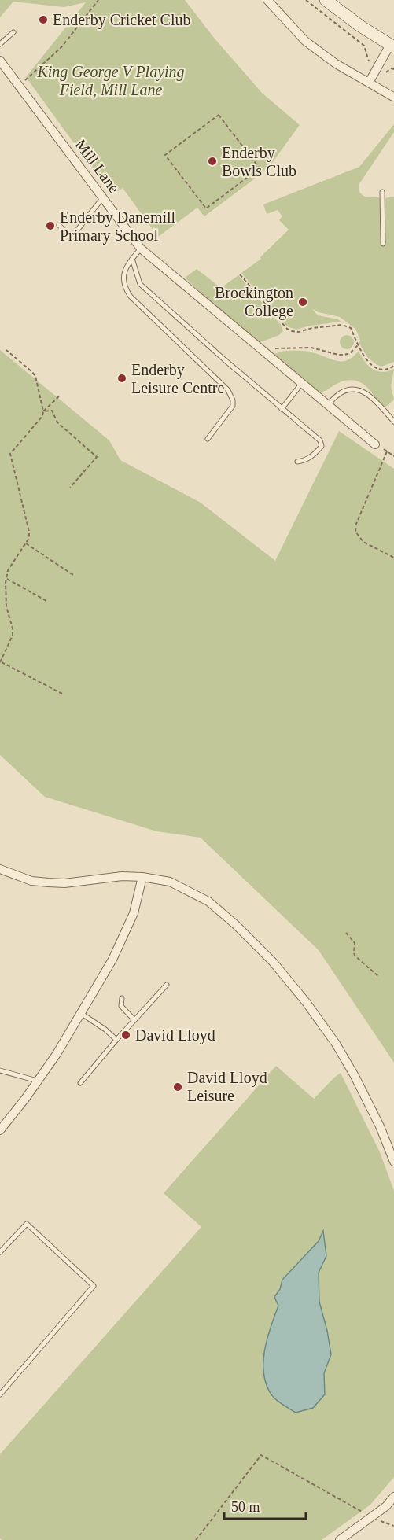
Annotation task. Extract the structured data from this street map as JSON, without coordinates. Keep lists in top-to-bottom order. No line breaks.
{"streets":{"street":["Mill Lane"]},"parks":["King George V Playing Field, Mill Lane"],"places":["Enderby Cricket Club","Enderby Bowls Club","Enderby Danemill Primary School","Brockington College","Enderby Leisure Centre","David Lloyd","David Lloyd Leisure"],"scale_bar":"50 m"}
